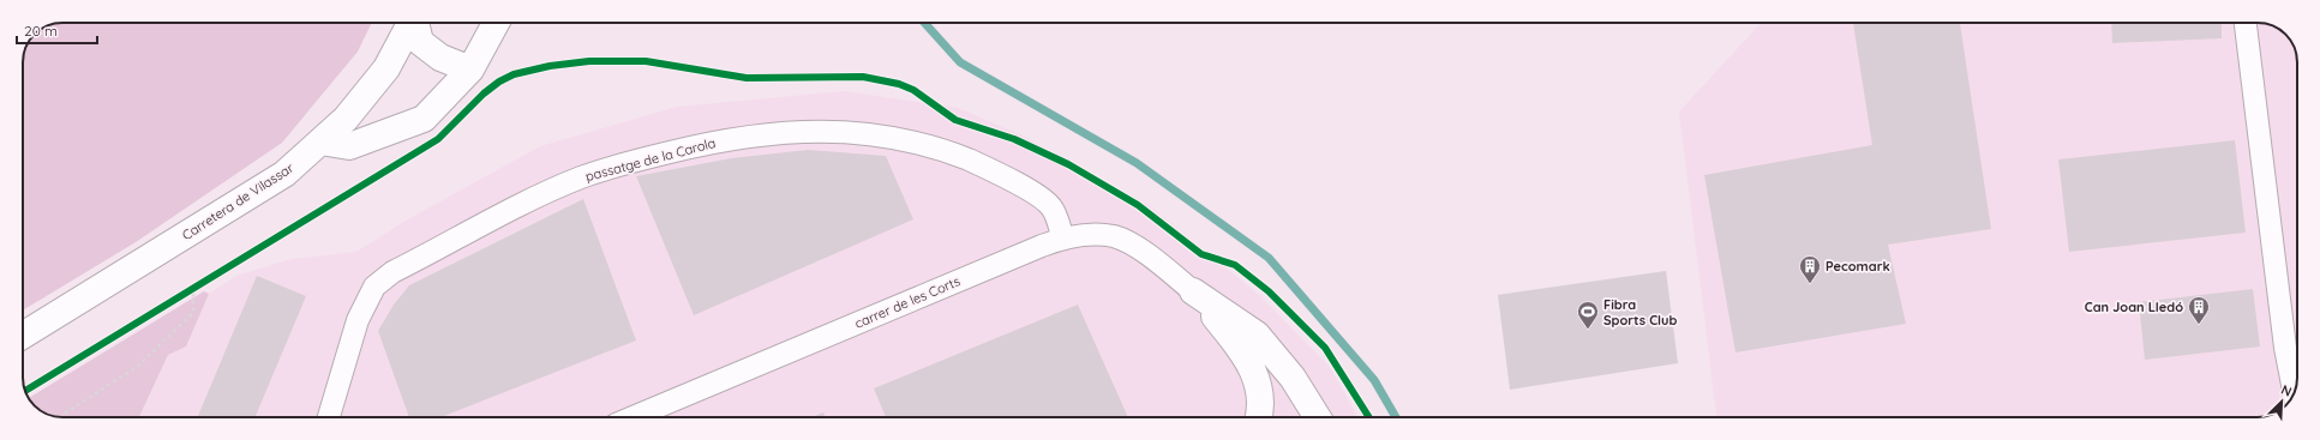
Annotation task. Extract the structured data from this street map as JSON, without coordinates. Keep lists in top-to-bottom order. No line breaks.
{"streets":{"street":["passatge de la Carola","Carretera de Vilassar","carrer de les Corts"]},"crossings":[["passatge de la Carola","carrer de les Corts"]],"places":{"building":["Pecomark","Can Joan Lledó"],"sports":["Fibra Sports Club"]},"scale_bar":"20 m","north":"top right"}
